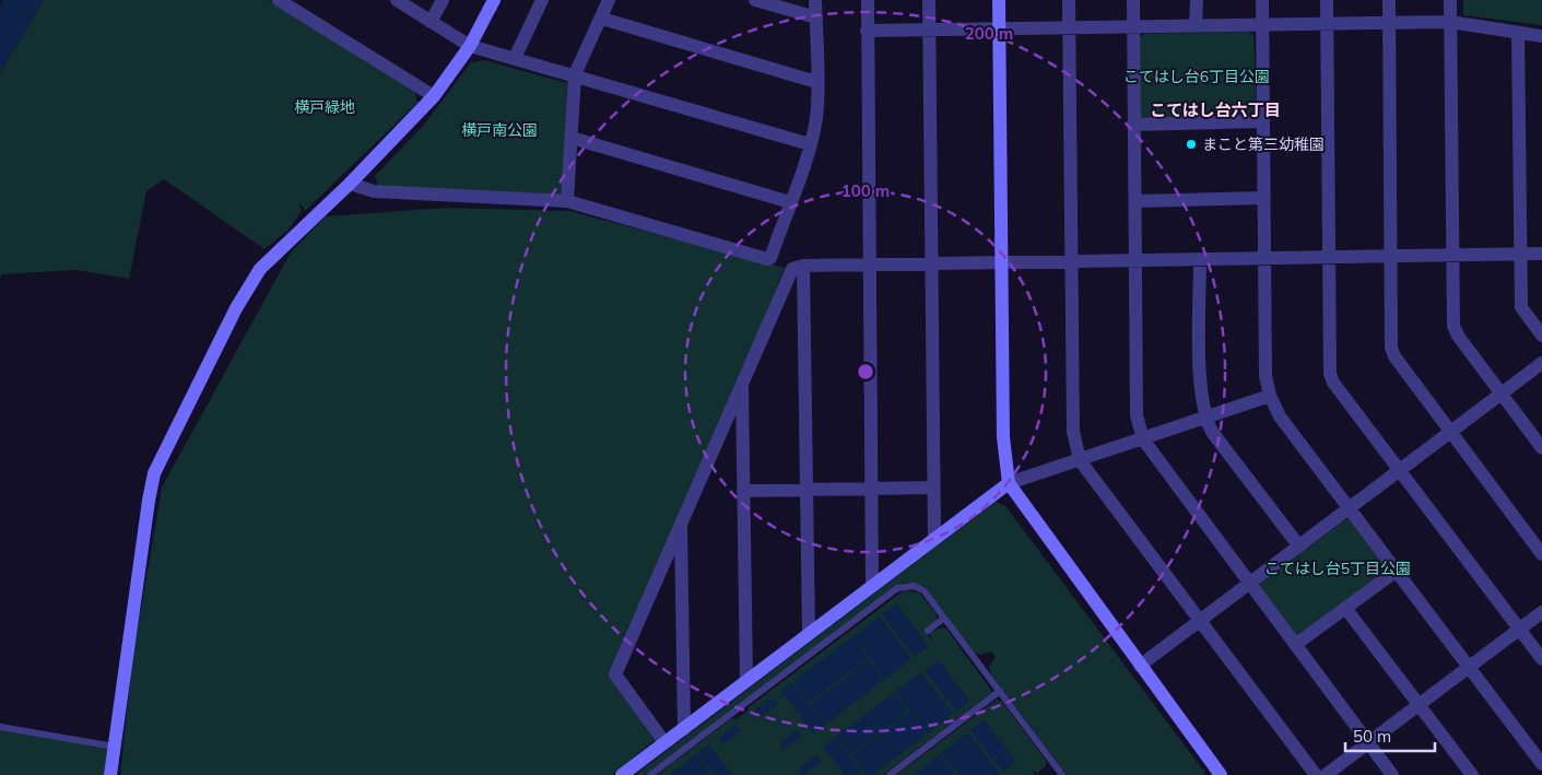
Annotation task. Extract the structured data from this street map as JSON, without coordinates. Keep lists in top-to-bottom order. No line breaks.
{"districts":["こてはし台六丁目"],"parks":["こてはし台6丁目公園","横戸緑地","横戸南公園","こてはし台5丁目公園"],"places":["まこと第三幼稚園"],"scale_bar":"50 m","rings":["200 m","100 m"]}
